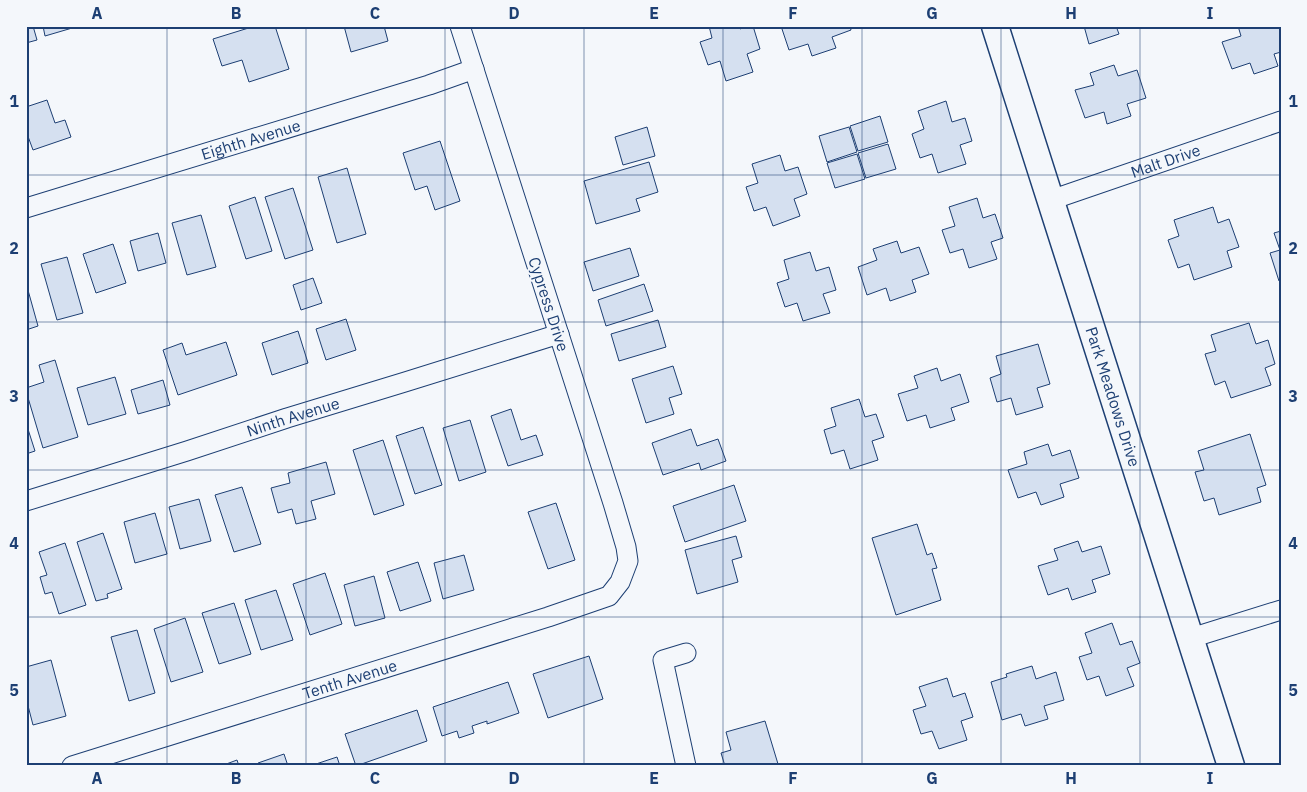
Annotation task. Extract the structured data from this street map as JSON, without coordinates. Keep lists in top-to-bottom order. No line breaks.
{"streets":{"street":["Eighth Avenue","Malt Drive","Cypress Drive","Park Meadows Drive","Ninth Avenue","Tenth Avenue"]},"crossings":[["Eighth Avenue","Cypress Drive"],["Malt Drive","Park Meadows Drive"],["Cypress Drive","Ninth Avenue"],["Cypress Drive","Tenth Avenue"]],"grid":{"columns":["A","B","C","D","E","F","G","H","I"],"rows":["1","2","3","4","5"]}}
